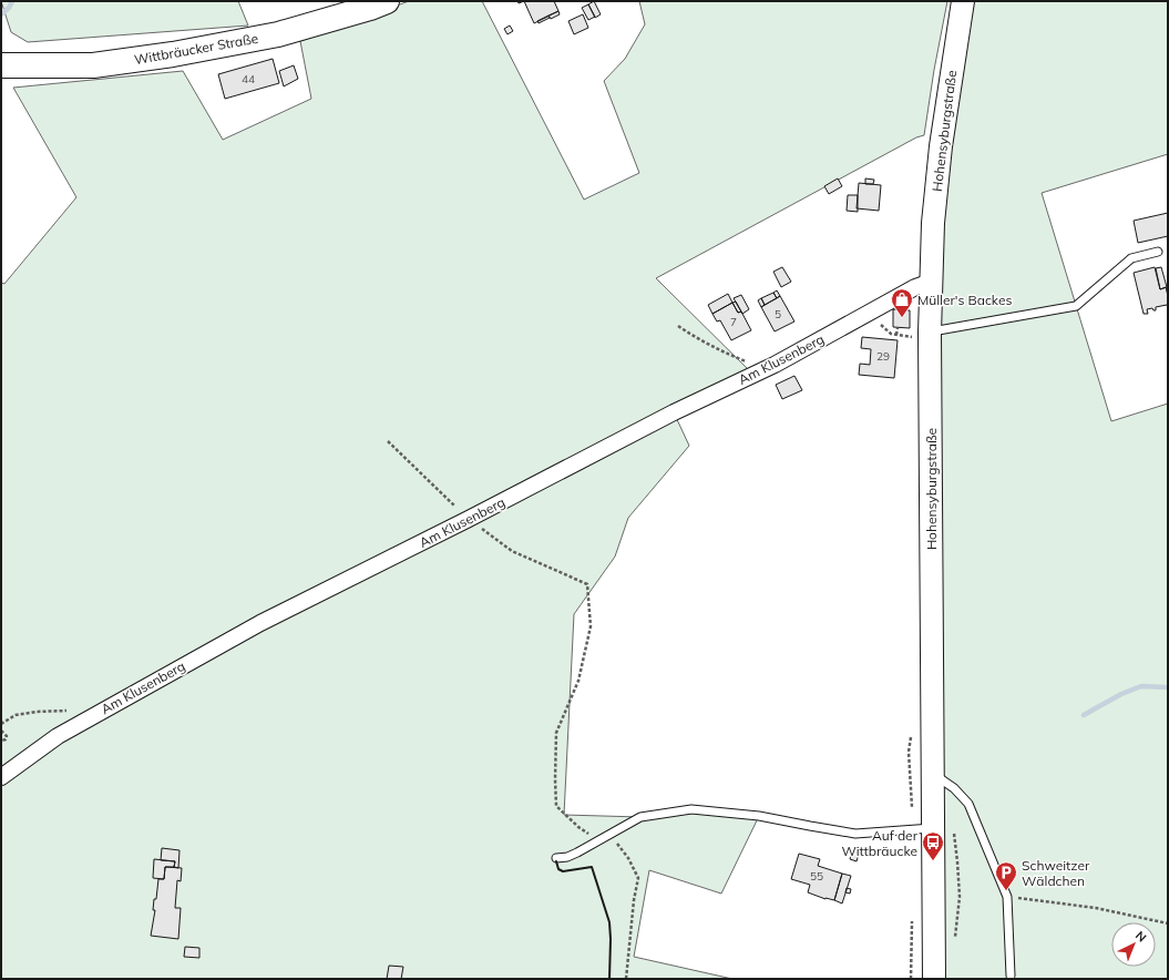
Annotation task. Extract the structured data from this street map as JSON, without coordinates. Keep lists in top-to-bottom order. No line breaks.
{"streets":{"main road":["Wittbräucker Straße","Hohensyburgstraße"],"street":["Am Klusenberg"]},"crossings":[["Hohensyburgstraße","Am Klusenberg"]],"places":{"shop":["Müller's Backes"],"bus stop":["Auf der Wittbräucke"],"parking":["Schweitzer Wäldchen"]},"house_numbers":["44","5","7","29","55"],"north":"top right"}
